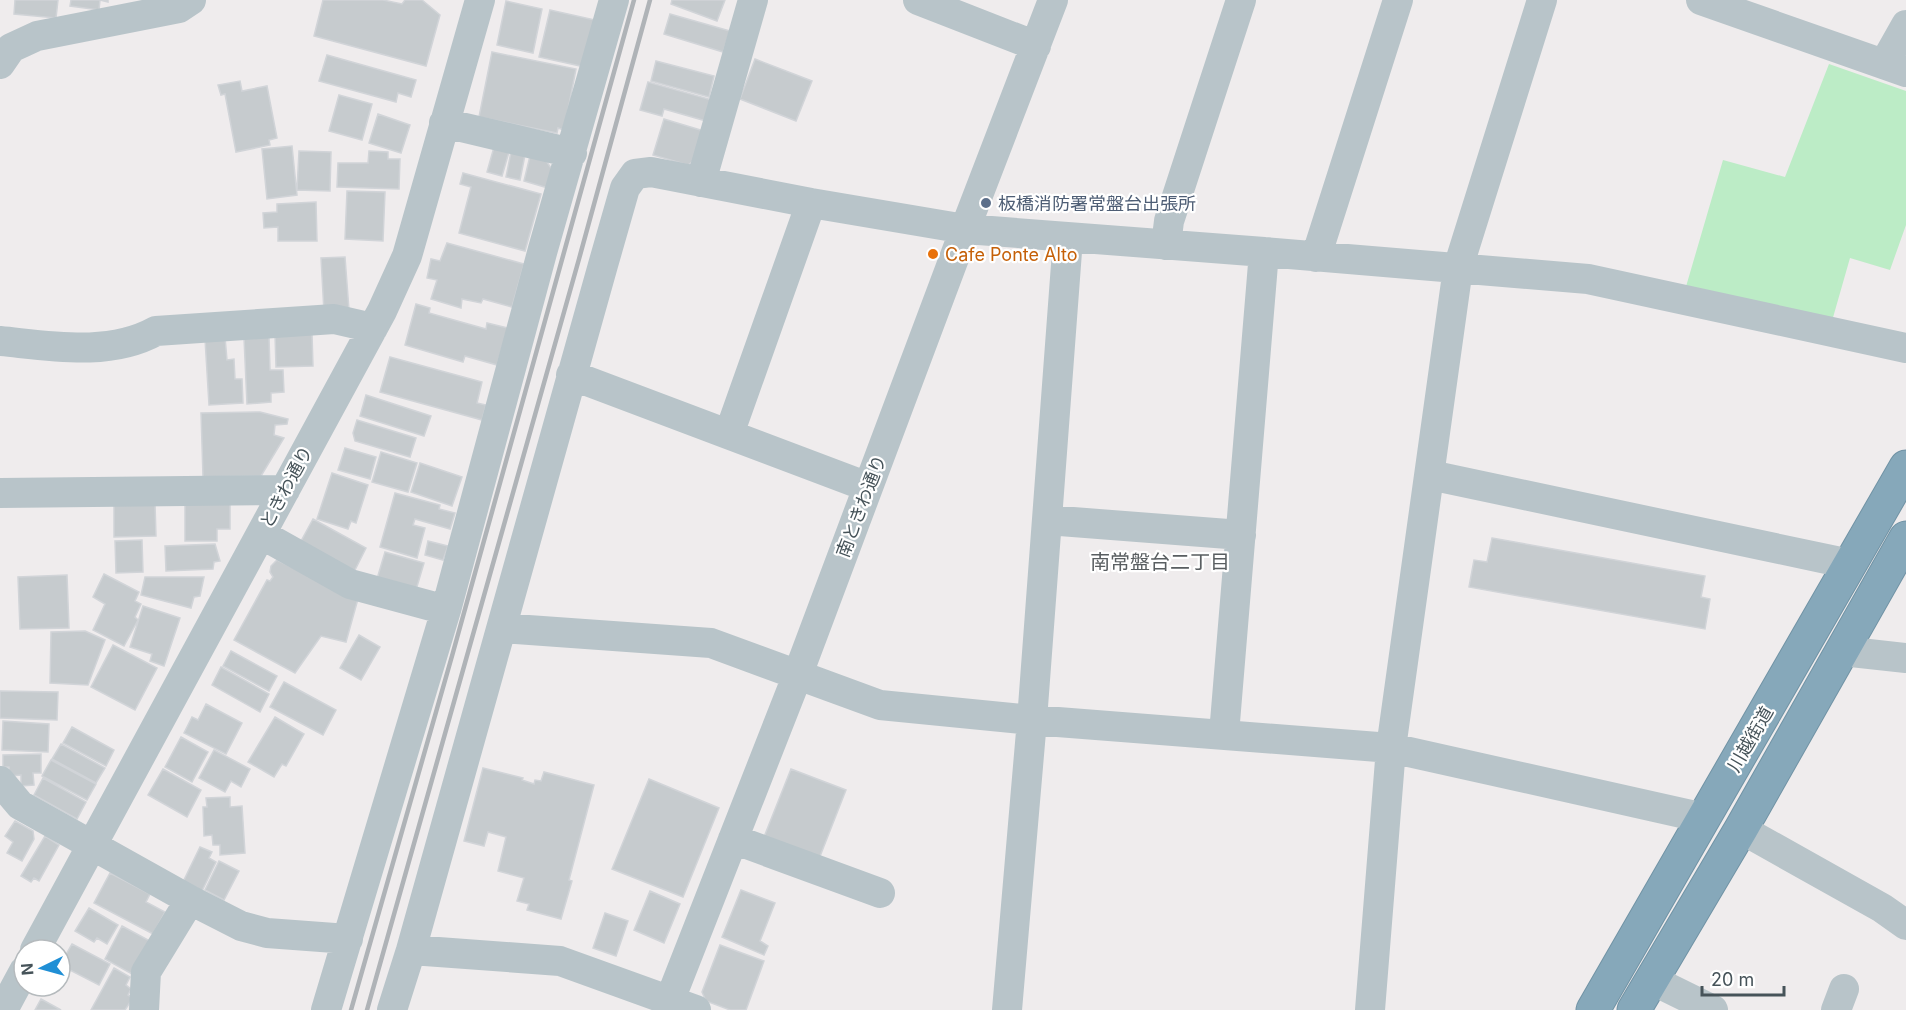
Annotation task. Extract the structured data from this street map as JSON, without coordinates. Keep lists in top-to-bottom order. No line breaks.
{"streets":{"highway":["川越街道"],"street":["ときわ通り","南ときわ通り"]},"districts":["南常盤台二丁目"],"places":["板橋消防署常盤台出張所","Cafe Ponte Alto"],"scale_bar":"20 m","north":"left"}
